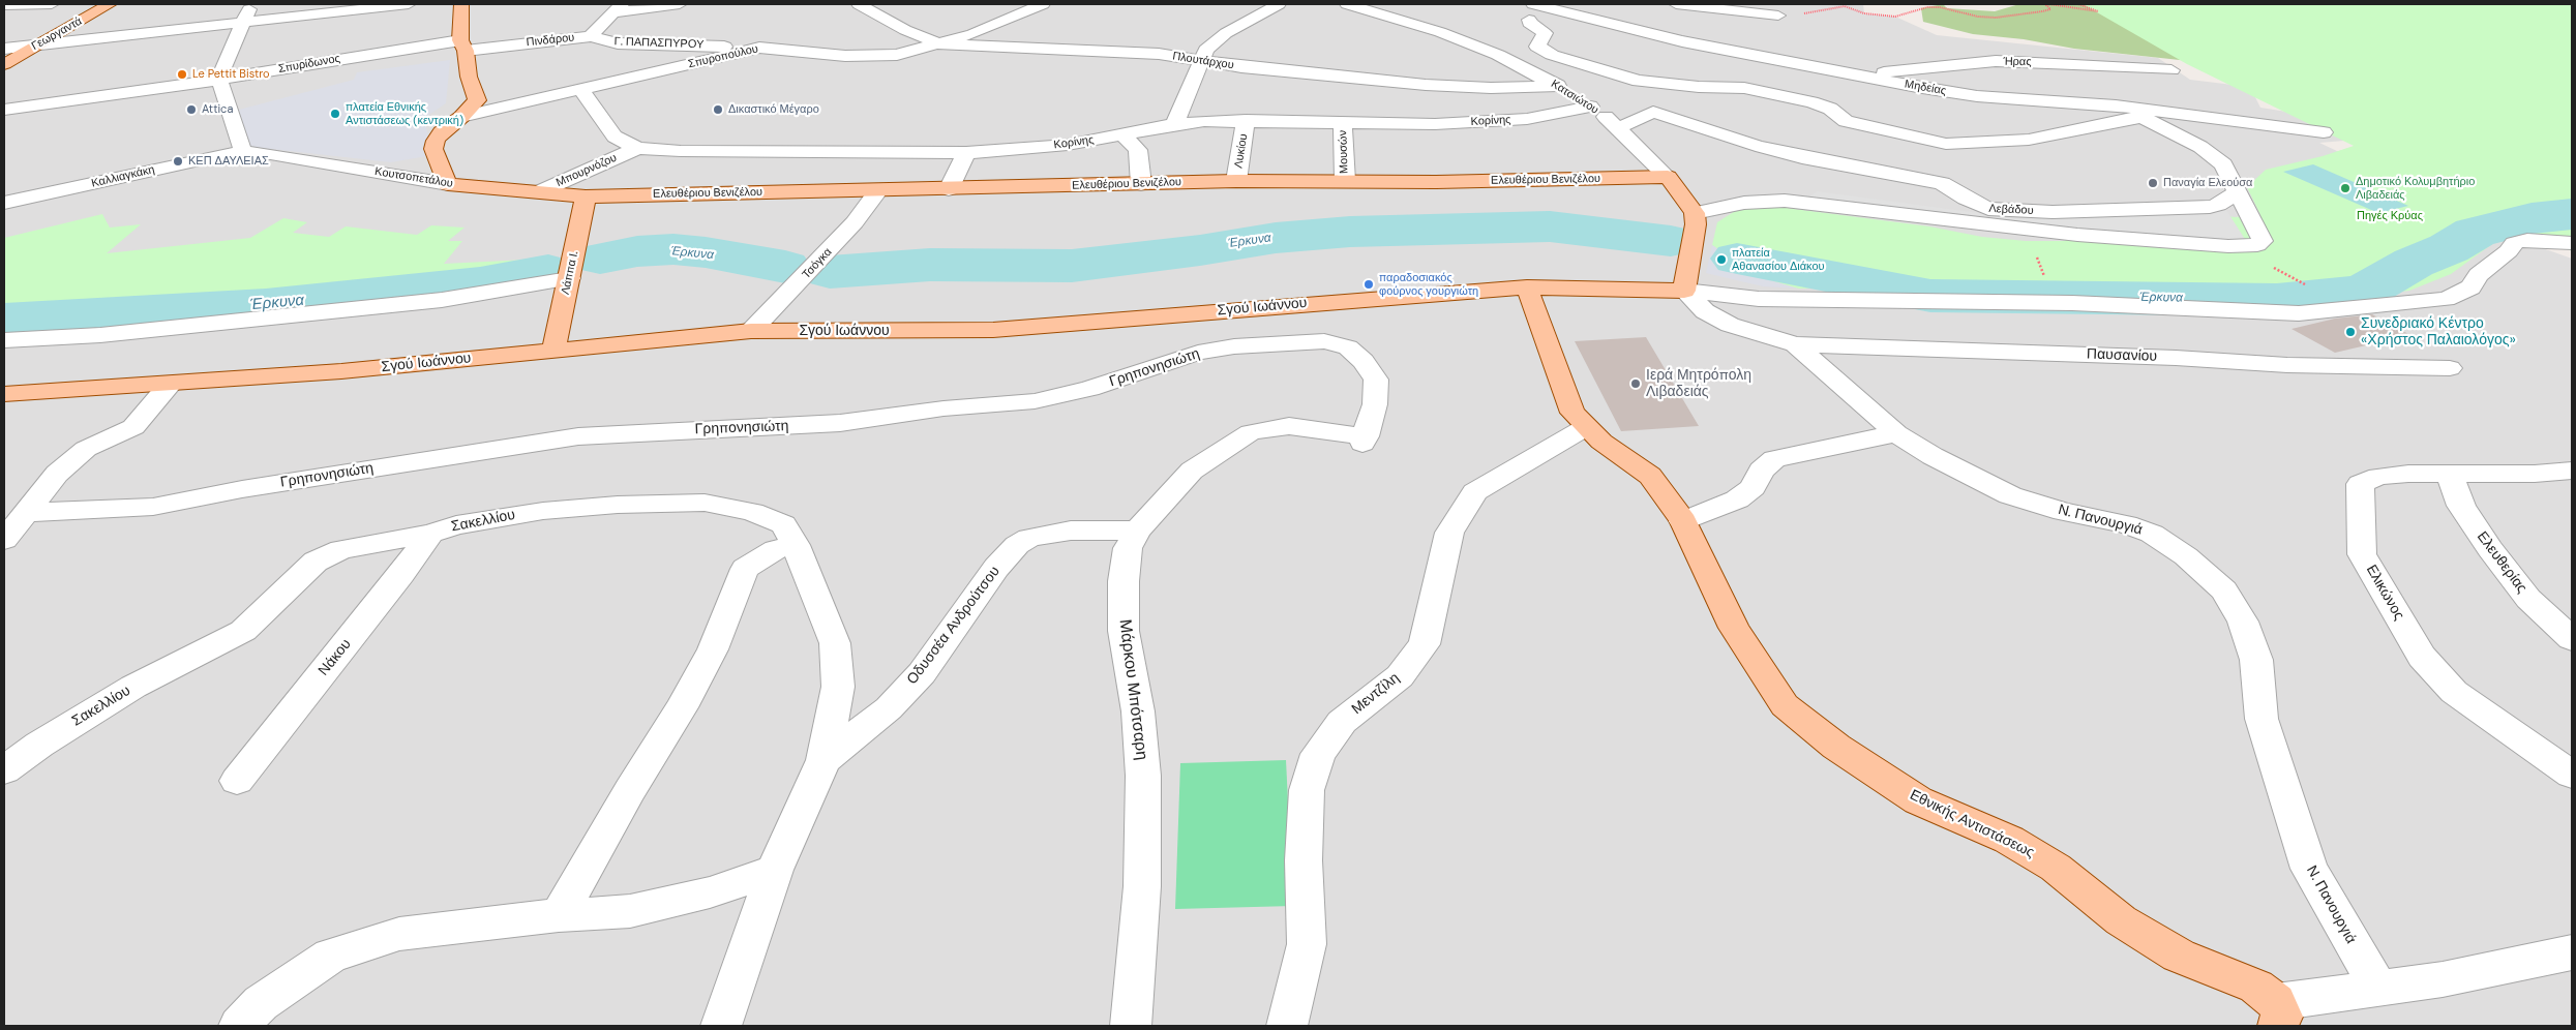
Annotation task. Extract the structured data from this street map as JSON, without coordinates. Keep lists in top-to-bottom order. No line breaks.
{"streets":{"main road":["Γεωργαντά","Κατσιώτου","Κουτσοπετάλου","Ελευθέριου Βενιζέλου","Λάππα Ι.","Σγού Ιωάννου","Εθνικής Αντιστάσεως"],"street":["Πινδάρου","Γ. ΠΑΠΑΣΠΥΡΟΥ","Σπυροπούλου","Πλουτάρχου","Ήρας","Σπυρίδωνος","Μηδείας","Κορίνης","Λυκίου","Μουσών","Μπουρνόζου","Καλλιαγκάκη","Λεβάδου","Τσόγκα","Παυσανίου","Γρηπονησιώτη","Ν. Πανουργιά","Σακελλίου","Ελευθερίας","Ελικώνος","Οδυσσέα Ανδρούτσου","Νάκου","Μάρκου Μπότσαρη","Μεντζίλη"]},"crossings":[["Πινδάρου","Γ. ΠΑΠΑΣΠΥΡΟΥ"],["Πινδάρου","Σπυρίδωνος"],["Γ. ΠΑΠΑΣΠΥΡΟΥ","Σπυροπούλου"],["Σπυροπούλου","Πλουτάρχου"],["Σπυροπούλου","Κορίνης"],["Πλουτάρχου","Κατσιώτου"],["Ήρας","Μηδείας"],["Κατσιώτου","Κορίνης"],["Κατσιώτου","Ελευθέριου Βενιζέλου"],["Κατσιώτου","Λεβάδου"],["Κορίνης","Λυκίου"],["Κορίνης","Μουσών"],["Κορίνης","Μπουρνόζου"],["Λυκίου","Ελευθέριου Βενιζέλου"],["Μουσών","Ελευθέριου Βενιζέλου"],["Μπουρνόζου","Κουτσοπετάλου"],["Καλλιαγκάκη","Κουτσοπετάλου"],["Κουτσοπετάλου","Ελευθέριου Βενιζέλου"],["Κουτσοπετάλου","Λάππα Ι."],["Ελευθέριου Βενιζέλου","Τσόγκα"],["Ελευθέριου Βενιζέλου","Λάππα Ι."],["Τσόγκα","Σγού Ιωάννου"],["Λάππα Ι.","Σγού Ιωάννου"],["Σγού Ιωάννου","Ν. Πανουργιά"],["Σγού Ιωάννου","Εθνικής Αντιστάσεως"],["Παυσανίου","Ν. Πανουργιά"],["Γρηπονησιώτη","Μάρκου Μπότσαρη"],["Σακελλίου","Οδυσσέα Ανδρούτσου"],["Σακελλίου","Νάκου"],["Ελευθερίας","Ελικώνος"],["Οδυσσέα Ανδρούτσου","Μάρκου Μπότσαρη"],["Μεντζίλη","Εθνικής Αντιστάσεως"]],"water":["Έρκυνα"],"parks":["Πηγές Κρύας"],"places":["Le Pettit Bistro","Attica","Δικαστικό Μέγαρο","πλατεία Εθνικής Αντιστάσεως (κεντρική)","ΚΕΠ ΔΑΥΛΕΙΑΣ","Παναγία Ελεούσα","Δημοτικό Κολυμβητήριο Λιβαδειάς","πλατεία Αθανασίου Διάκου","παραδοσιακός φούρνος γουργιώτη","Συνεδριακό Κέντρο «Χρήστος Παλαιολόγος»","Ιερά Μητρόπολη Λιβαδειάς"]}
